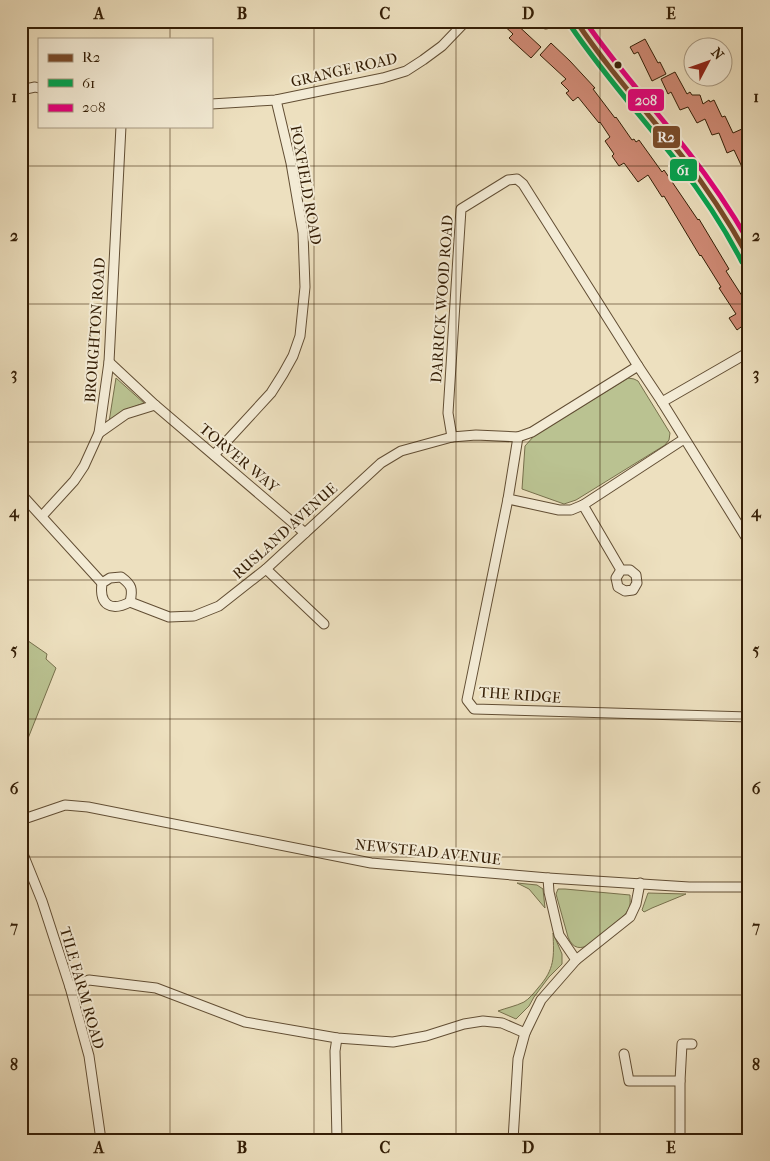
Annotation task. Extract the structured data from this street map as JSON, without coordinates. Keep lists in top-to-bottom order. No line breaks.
{"streets":{"street":["GRANGE ROAD","FOXFIELD ROAD","DARRICK WOOD ROAD","BROUGHTON ROAD","TORVER WAY","RUSLAND AVENUE","THE RIDGE","NEWSTEAD AVENUE","TILE FARM ROAD"]},"crossings":[["GRANGE ROAD","FOXFIELD ROAD"],["FOXFIELD ROAD","TORVER WAY"],["DARRICK WOOD ROAD","RUSLAND AVENUE"],["BROUGHTON ROAD","TORVER WAY"],["BROUGHTON ROAD","RUSLAND AVENUE"],["TORVER WAY","RUSLAND AVENUE"]],"lines":["transit line R2","transit line 208","transit line 61"],"legend":["R2","61","208"],"north":"top right","grid":{"columns":["A","B","C","D","E"],"rows":["1","2","3","4","5","6","7","8"]}}
